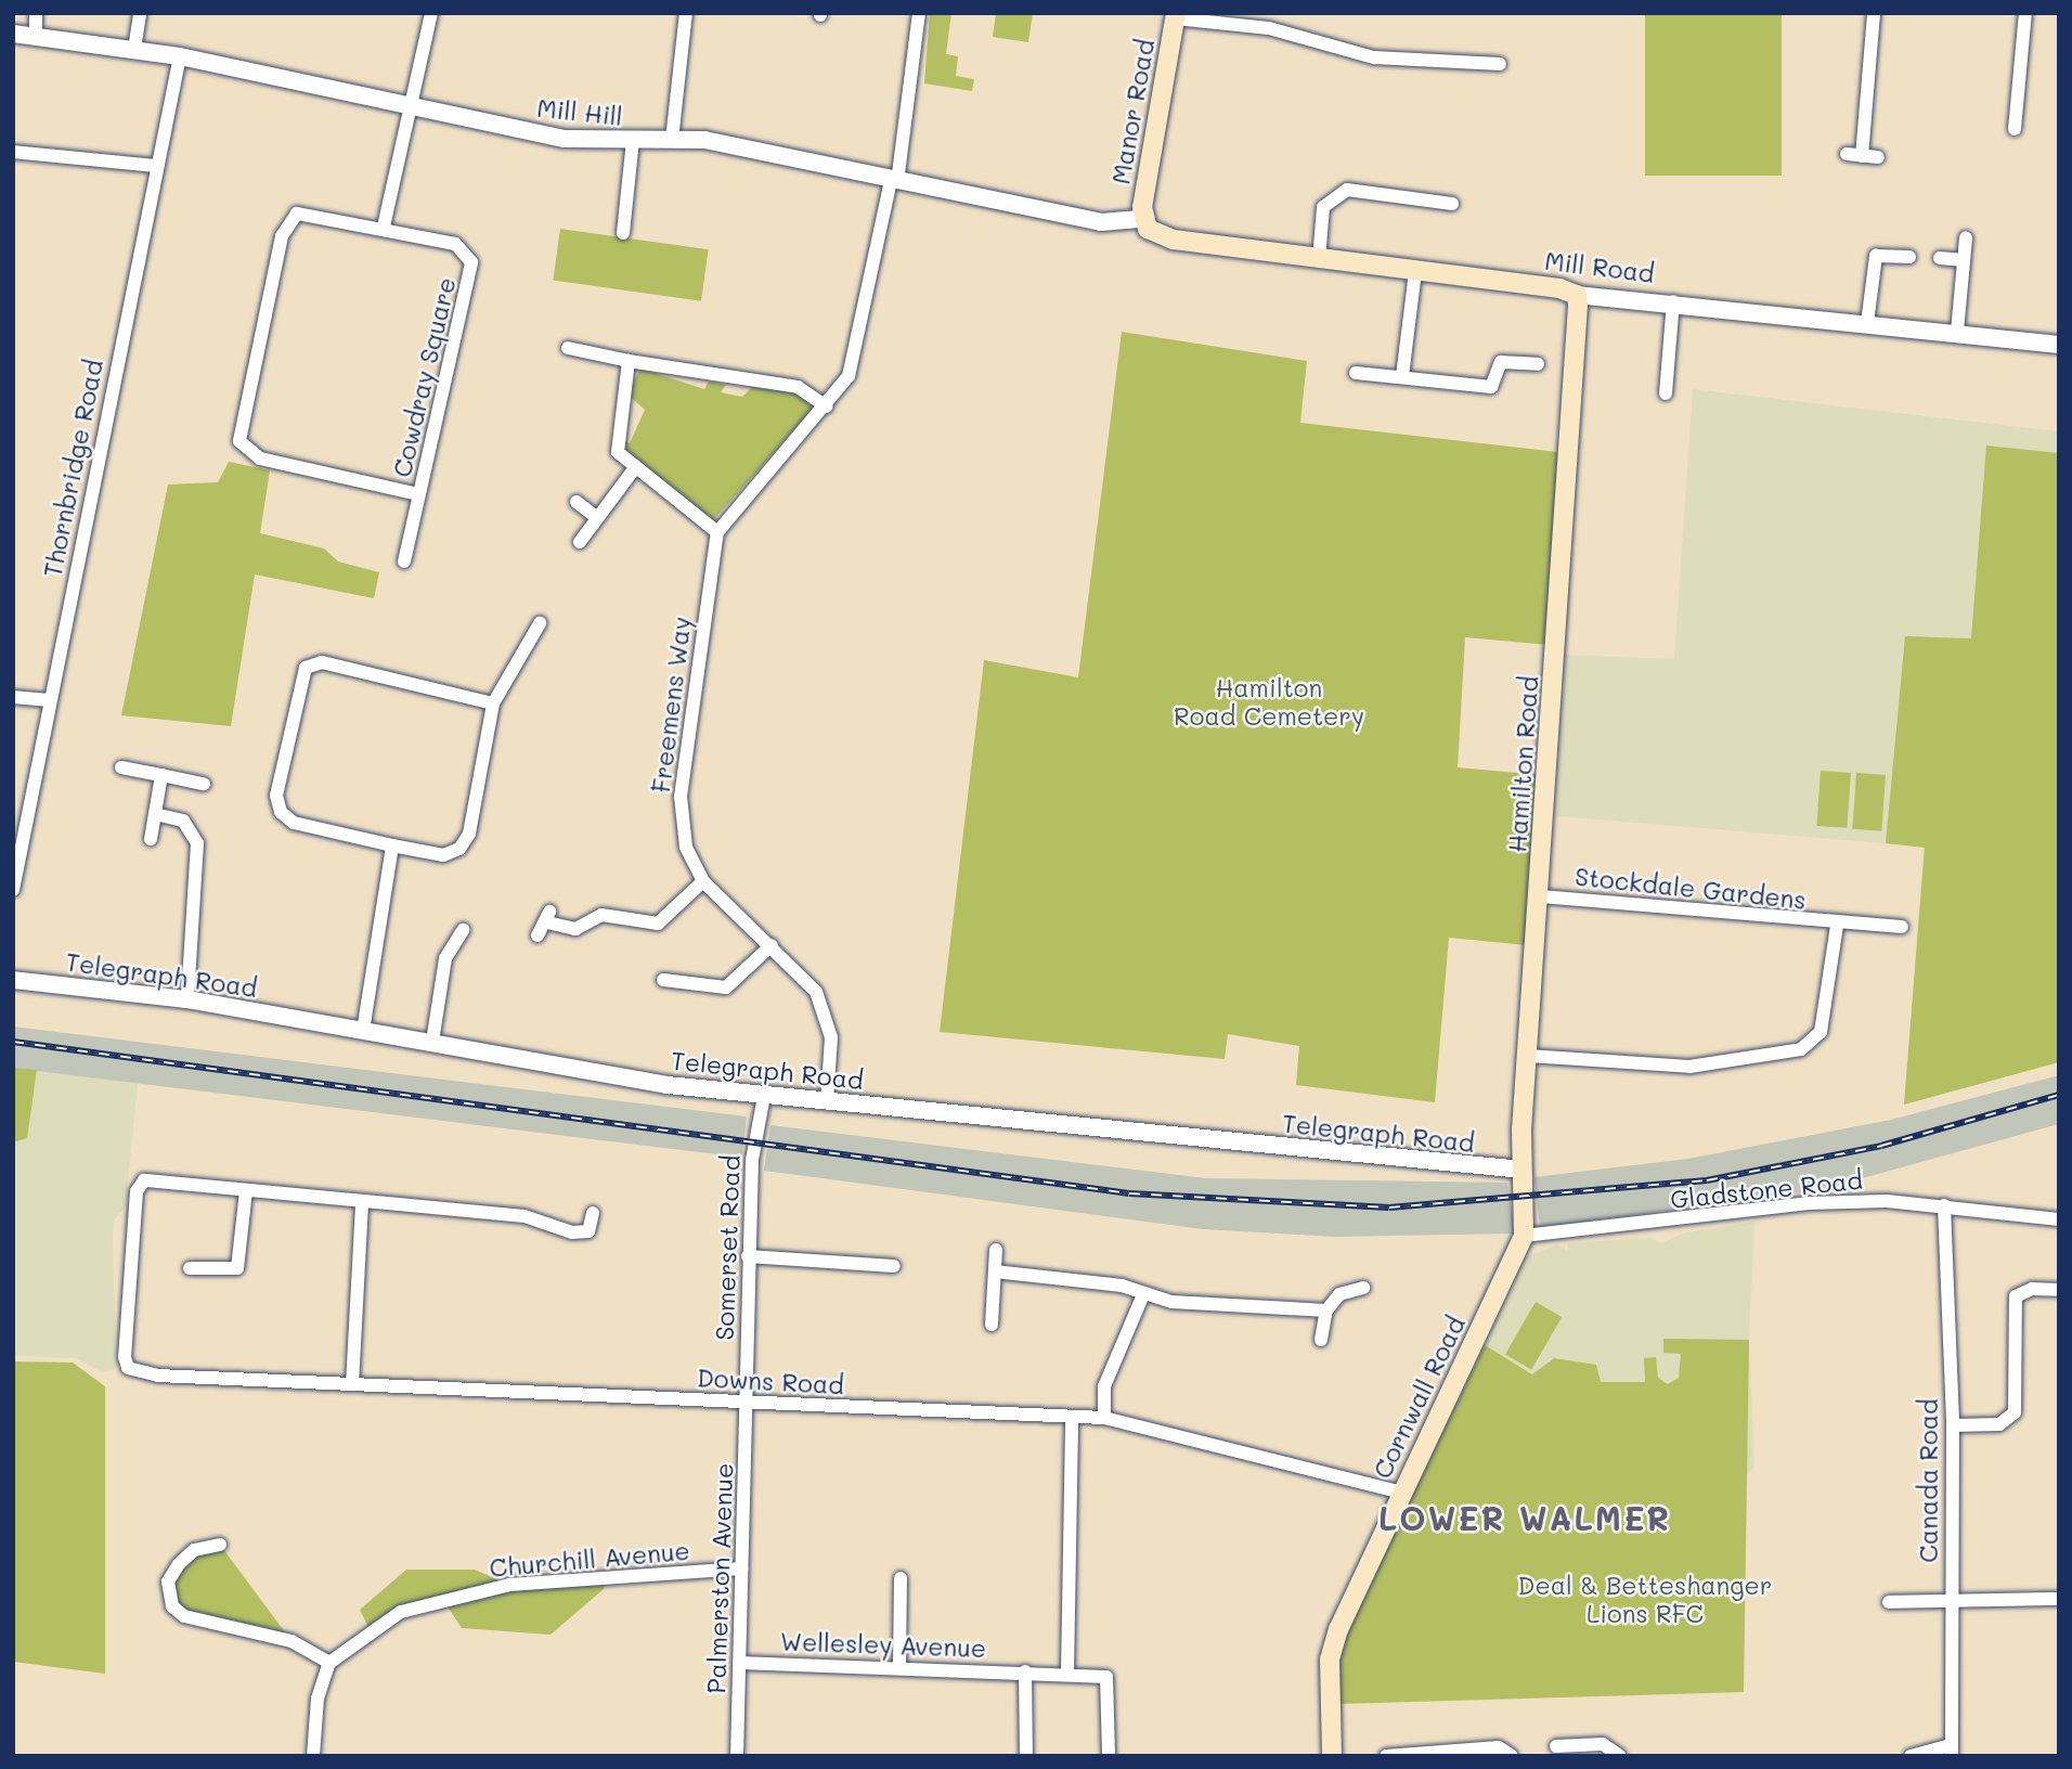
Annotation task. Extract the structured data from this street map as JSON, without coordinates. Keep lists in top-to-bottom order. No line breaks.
{"streets":{"main road":["Manor Road","Mill Road","Hamilton Road","Cornwall Road"],"street":["Mill Hill","Cowdray Square","Thornbridge Road","Freemens Way","Stockdale Gardens","Telegraph Road","Gladstone Road","Somerset Road","Downs Road","Canada Road","Churchill Avenue","Palmerston Avenue","Wellesley Avenue"]},"crossings":[["Mill Hill","Manor Road"],["Mill Hill","Mill Road"],["Mill Hill","Thornbridge Road"],["Manor Road","Mill Road"],["Mill Road","Hamilton Road"],["Freemens Way","Telegraph Road"],["Hamilton Road","Stockdale Gardens"],["Hamilton Road","Telegraph Road"],["Hamilton Road","Gladstone Road"],["Hamilton Road","Cornwall Road"],["Telegraph Road","Somerset Road"],["Gladstone Road","Cornwall Road"],["Gladstone Road","Canada Road"],["Somerset Road","Downs Road"],["Somerset Road","Palmerston Avenue"],["Downs Road","Cornwall Road"],["Downs Road","Palmerston Avenue"],["Churchill Avenue","Palmerston Avenue"],["Palmerston Avenue","Wellesley Avenue"]],"districts":["LOWER WALMER"],"parks":["Hamilton Road Cemetery","Deal & Betteshanger Lions RFC"]}
